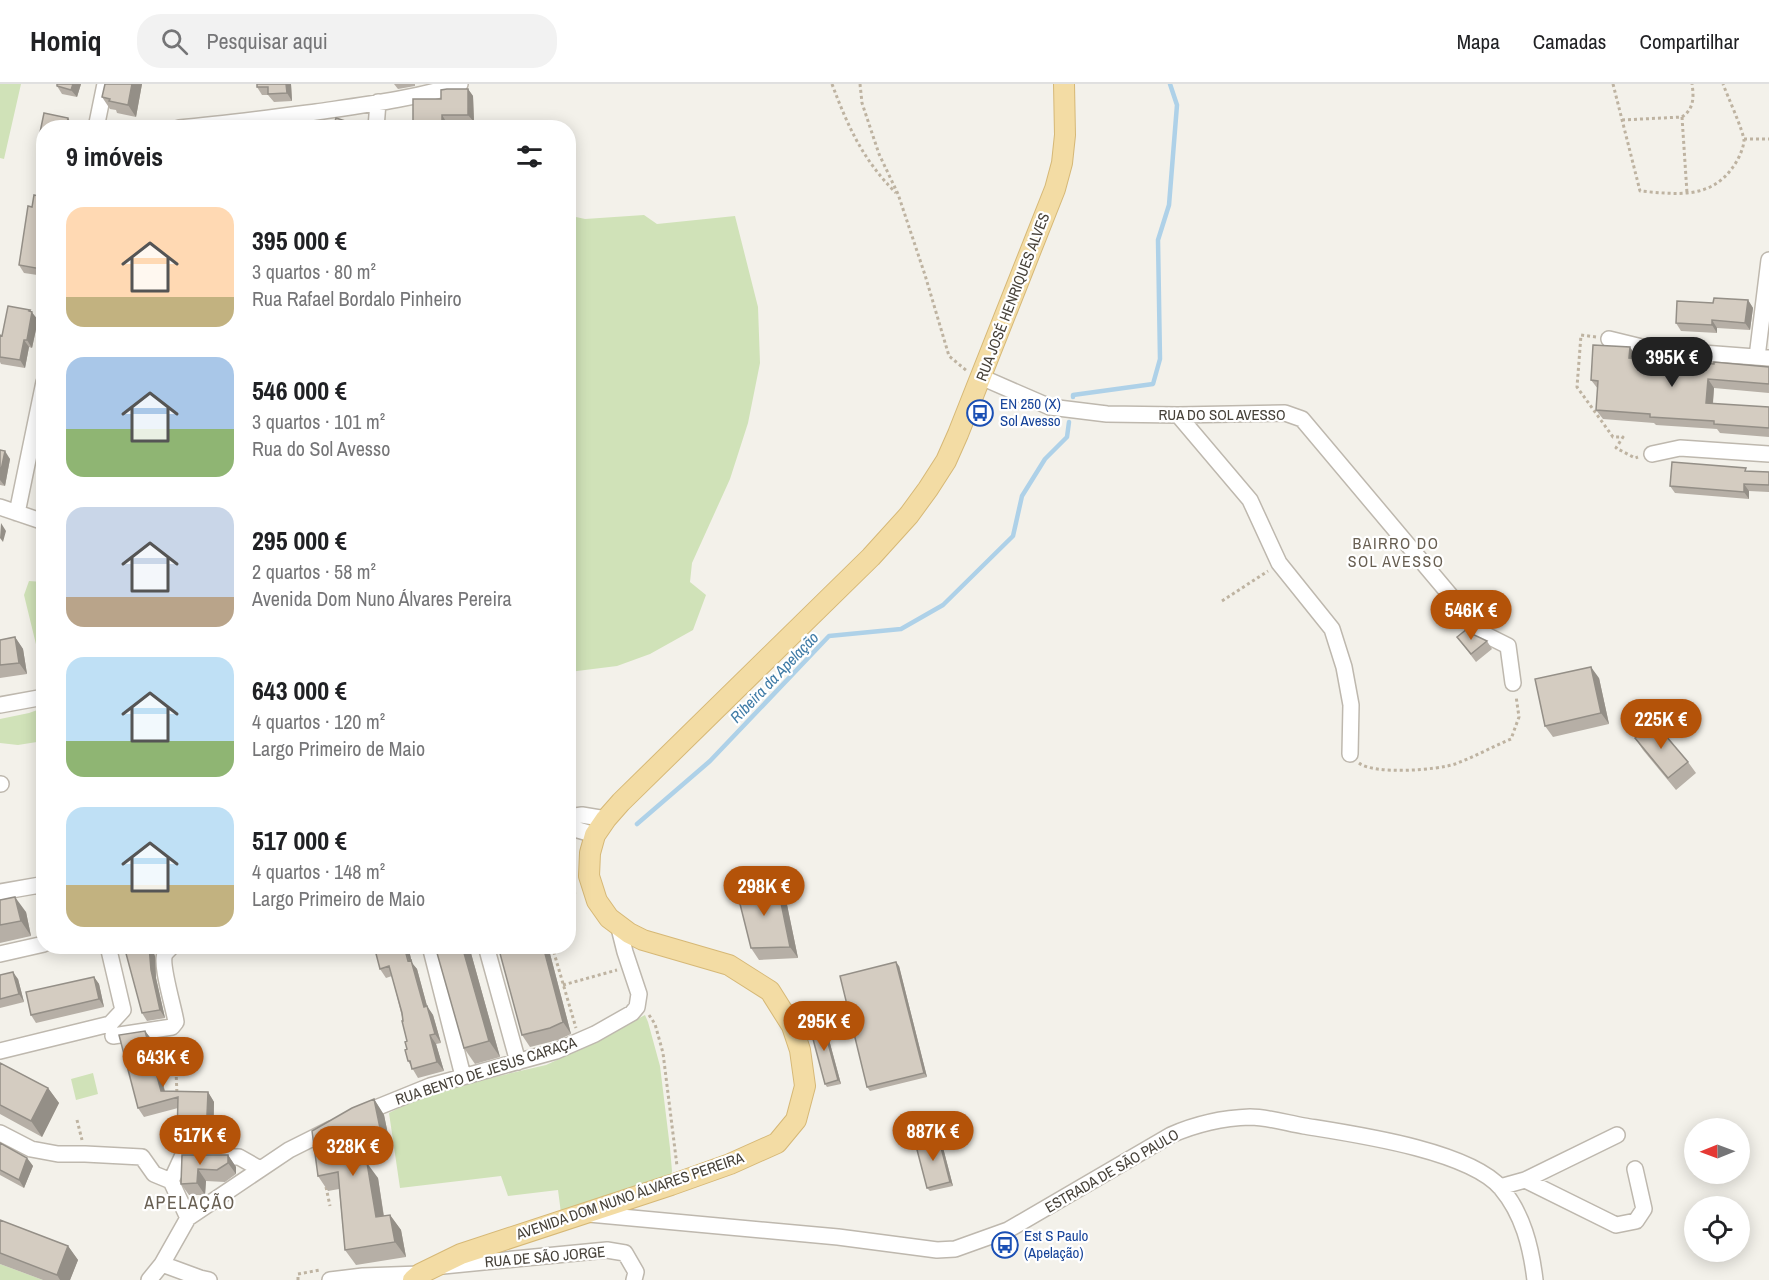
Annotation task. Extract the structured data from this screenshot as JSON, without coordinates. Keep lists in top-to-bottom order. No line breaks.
{"streets":{"main road":["RUA JOSÉ HENRIQUES ALVES","AVENIDA DOM NUNO ÁLVARES PEREIRA"],"street":["RUA DO SOL AVESSO","RUA BENTO DE JESUS CARAÇA","ESTRADA DE SÃO PAULO","RUA DE SÃO JORGE"]},"crossings":[["RUA JOSÉ HENRIQUES ALVES","RUA DO SOL AVESSO"],["RUA JOSÉ HENRIQUES ALVES","AVENIDA DOM NUNO ÁLVARES PEREIRA"],["ESTRADA DE SÃO PAULO","AVENIDA DOM NUNO ÁLVARES PEREIRA"],["AVENIDA DOM NUNO ÁLVARES PEREIRA","RUA DE SÃO JORGE"]],"districts":["BAIRRO DO SOL AVESSO","APELAÇÃO"],"water":["Ribeira da Apelação"],"places":{"bus stop":["EN 250 (X) Sol Avesso","Est S Paulo (Apelação)"]},"north":"left","page":{"header":"Homiq","search":"Pesquisar aqui","nav":["Mapa","Camadas","Compartilhar"],"heading":"9 imóveis","list":[{"name":"395 000 €","note":"3 quartos · 80 m² · Rua Rafael Bordalo Pinheiro"},{"name":"546 000 €","note":"3 quartos · 101 m² · Rua do Sol Avesso"},{"name":"295 000 €","note":"2 quartos · 58 m² · Avenida Dom Nuno Álvares Pereira"},{"name":"643 000 €","note":"4 quartos · 120 m² · Largo Primeiro de Maio"},{"name":"517 000 €","note":"4 quartos · 148 m² · Largo Primeiro de Maio"}],"price":["395K €","546K €","225K €","298K €","295K €","643K €","887K €","517K €","328K €"]}}
